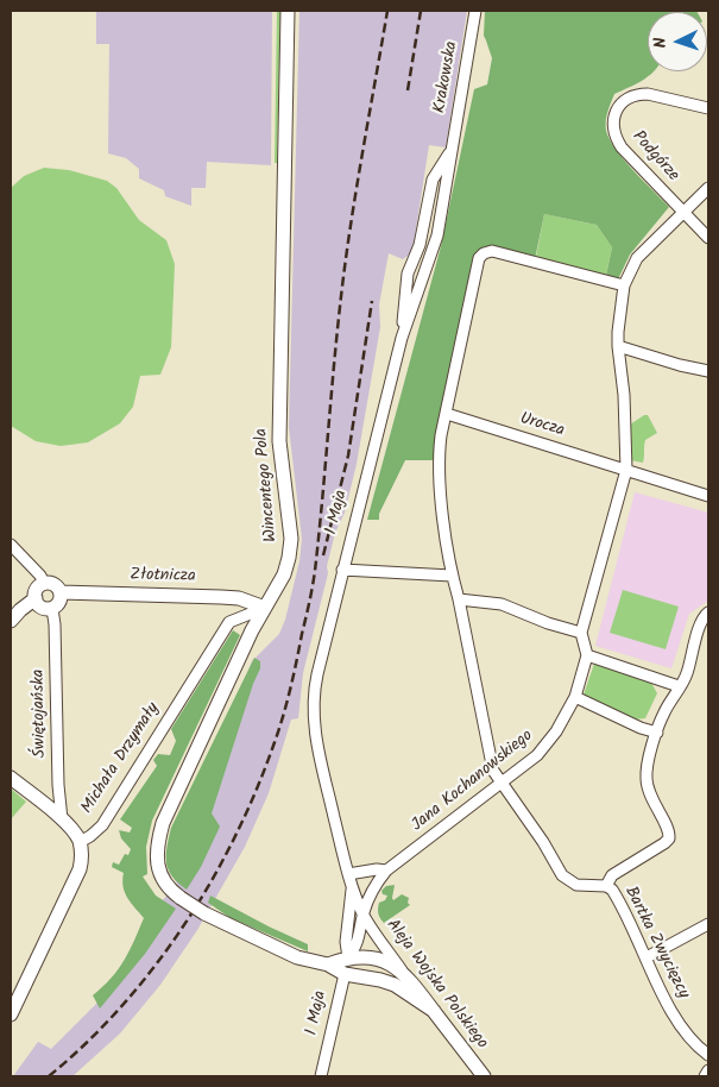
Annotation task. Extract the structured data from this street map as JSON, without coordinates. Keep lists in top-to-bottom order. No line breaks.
{"streets":{"street":["Krakowska","Podgórze","Urocza","Wincentego Pola","1 Maja","Złotnicza","Świętojańska","Michała Drzymały","Jana Kochanowskiego","Bartka Zwycięzcy","Aleja Wojska Polskiego"]},"crossings":[["Krakowska","1 Maja"],["Urocza","Bartka Zwycięzcy"],["Wincentego Pola","1 Maja"],["Wincentego Pola","Złotnicza"],["Wincentego Pola","Michała Drzymały"],["Wincentego Pola","Aleja Wojska Polskiego"],["1 Maja","Jana Kochanowskiego"],["1 Maja","Aleja Wojska Polskiego"],["Złotnicza","Świętojańska"],["Złotnicza","Michała Drzymały"],["Jana Kochanowskiego","Bartka Zwycięzcy"],["Jana Kochanowskiego","Aleja Wojska Polskiego"]],"north":"left"}
